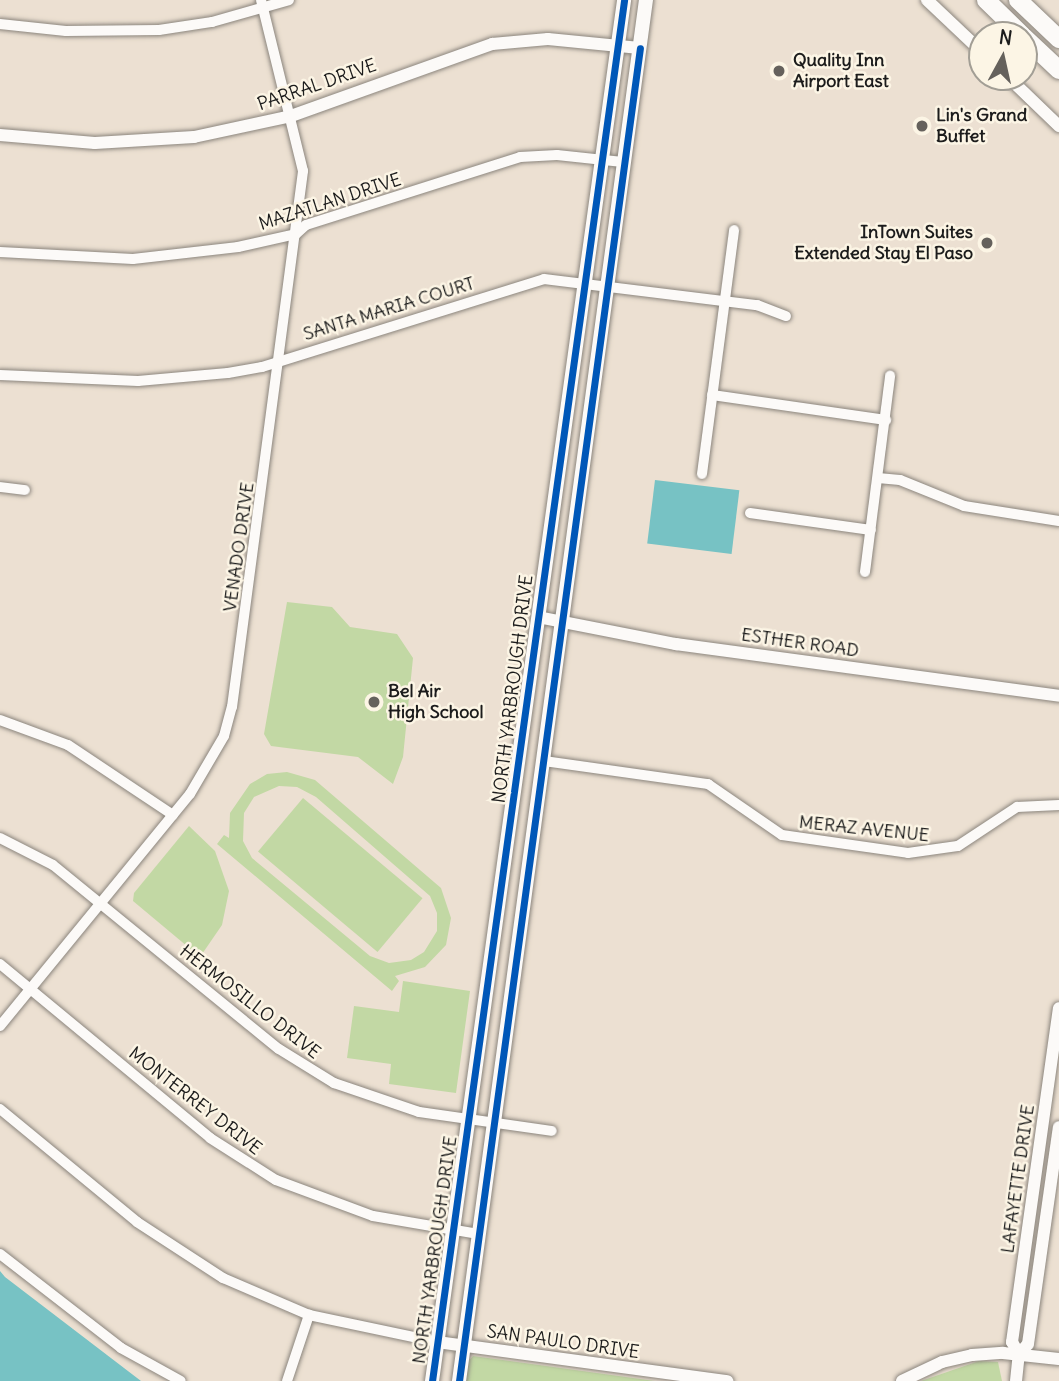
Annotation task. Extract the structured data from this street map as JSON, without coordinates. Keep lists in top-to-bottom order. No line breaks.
{"streets":{"main road":["NORTH YARBROUGH DRIVE"],"street":["PARRAL DRIVE","MAZATLAN DRIVE","SANTA MARIA COURT","VENADO DRIVE","ESTHER ROAD","MERAZ AVENUE","HERMOSILLO DRIVE","MONTERREY DRIVE","LAFAYETTE DRIVE","SAN PAULO DRIVE"]},"crossings":[["PARRAL DRIVE","VENADO DRIVE"],["PARRAL DRIVE","NORTH YARBROUGH DRIVE"],["MAZATLAN DRIVE","VENADO DRIVE"],["MAZATLAN DRIVE","NORTH YARBROUGH DRIVE"],["SANTA MARIA COURT","VENADO DRIVE"],["SANTA MARIA COURT","NORTH YARBROUGH DRIVE"],["VENADO DRIVE","HERMOSILLO DRIVE"],["VENADO DRIVE","MONTERREY DRIVE"],["ESTHER ROAD","NORTH YARBROUGH DRIVE"],["NORTH YARBROUGH DRIVE","HERMOSILLO DRIVE"],["NORTH YARBROUGH DRIVE","MONTERREY DRIVE"],["NORTH YARBROUGH DRIVE","SAN PAULO DRIVE"]],"places":["Quality Inn Airport East","Lin's Grand Buffet","InTown Suites Extended Stay El Paso","Bel Air High School"],"north":"top"}
